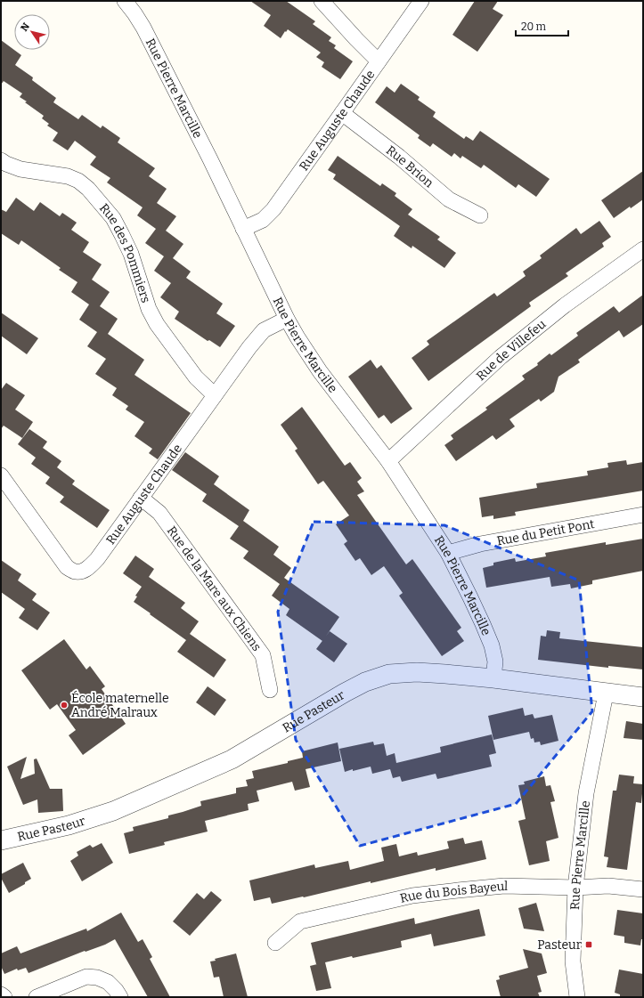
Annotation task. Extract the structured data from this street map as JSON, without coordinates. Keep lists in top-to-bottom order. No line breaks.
{"streets":{"street":["Rue Pierre Marcille","Rue Auguste Chaude","Rue Brion","Rue des Pommiers","Rue de Villefeu","Rue du Petit Pont","Rue de la Mare aux Chiens","Rue Pasteur","Rue du Bois Bayeul"]},"crossings":[["Rue Pierre Marcille","Rue Auguste Chaude"],["Rue Pierre Marcille","Rue de Villefeu"],["Rue Pierre Marcille","Rue du Petit Pont"],["Rue Pierre Marcille","Rue Pasteur"],["Rue Pierre Marcille","Rue du Bois Bayeul"],["Rue Auguste Chaude","Rue Brion"],["Rue Auguste Chaude","Rue des Pommiers"],["Rue Auguste Chaude","Rue de la Mare aux Chiens"]],"places":{"other":["École maternelle André Malraux"],"transit":["Pasteur"]},"scale_bar":"20 m","north":"top left"}
